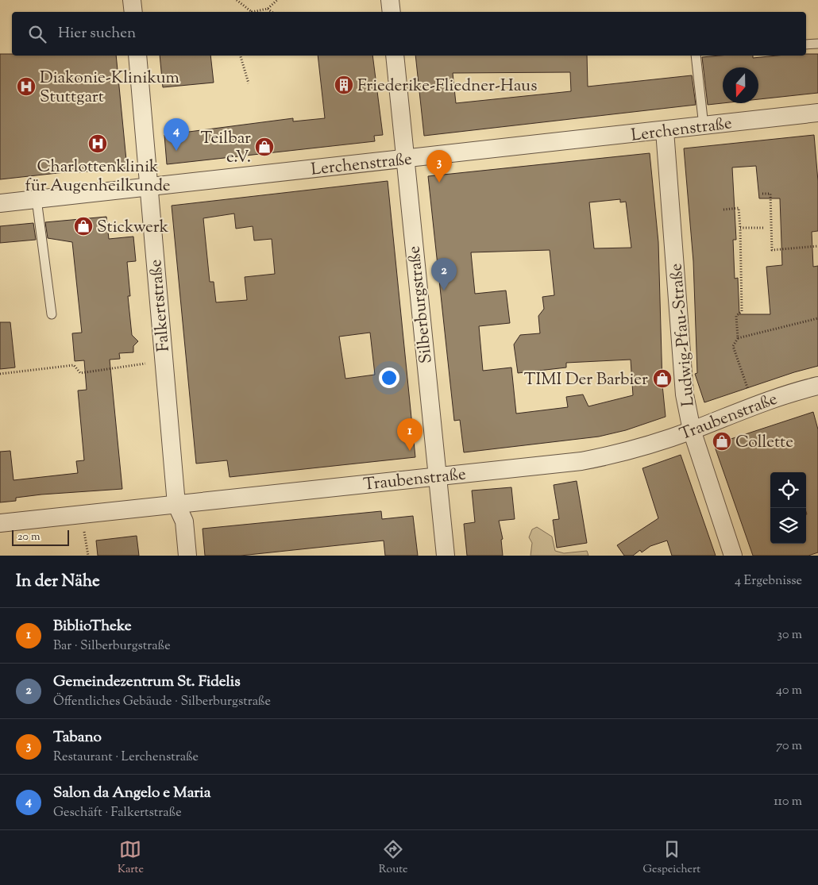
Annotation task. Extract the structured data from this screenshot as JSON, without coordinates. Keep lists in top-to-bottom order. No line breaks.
{"streets":{"street":["Lerchenstraße","Silberburgstraße","Falkertstraße","Ludwig-Pfau-Straße","Traubenstraße"]},"crossings":[["Lerchenstraße","Silberburgstraße"],["Lerchenstraße","Falkertstraße"],["Lerchenstraße","Ludwig-Pfau-Straße"],["Silberburgstraße","Traubenstraße"],["Falkertstraße","Traubenstraße"],["Ludwig-Pfau-Straße","Traubenstraße"]],"places":{"building":["Friederike-Fliedner-Haus"],"hospital":["Diakonie-Klinikum Stuttgart","Charlottenklinik für Augenheilkunde"],"shop":["Teilbar e.V.","Stickwerk","TIMI Der Barbier","Collette"]},"scale_bar":"20 m","north":"bottom","page":{"search":"Hier suchen","pins":["4","3","2","1"],"scale":"20 m","heading":["In der Nähe","4 Ergebnisse"],"list":[{"mark":"1","name":"BiblioTheke","note":"Bar · Silberburgstraße","value":"30 m"},{"mark":"2","name":"Gemeindezentrum St. Fidelis","note":"Öffentliches Gebäude · Silberburgstraße","value":"40 m"},{"mark":"3","name":"Tabano","note":"Restaurant · Lerchenstraße","value":"70 m"},{"mark":"4","name":"Salon da Angelo e Maria","note":"Geschäft · Falkertstraße","value":"110 m"}],"nav":["Karte","Route","Gespeichert"]}}
